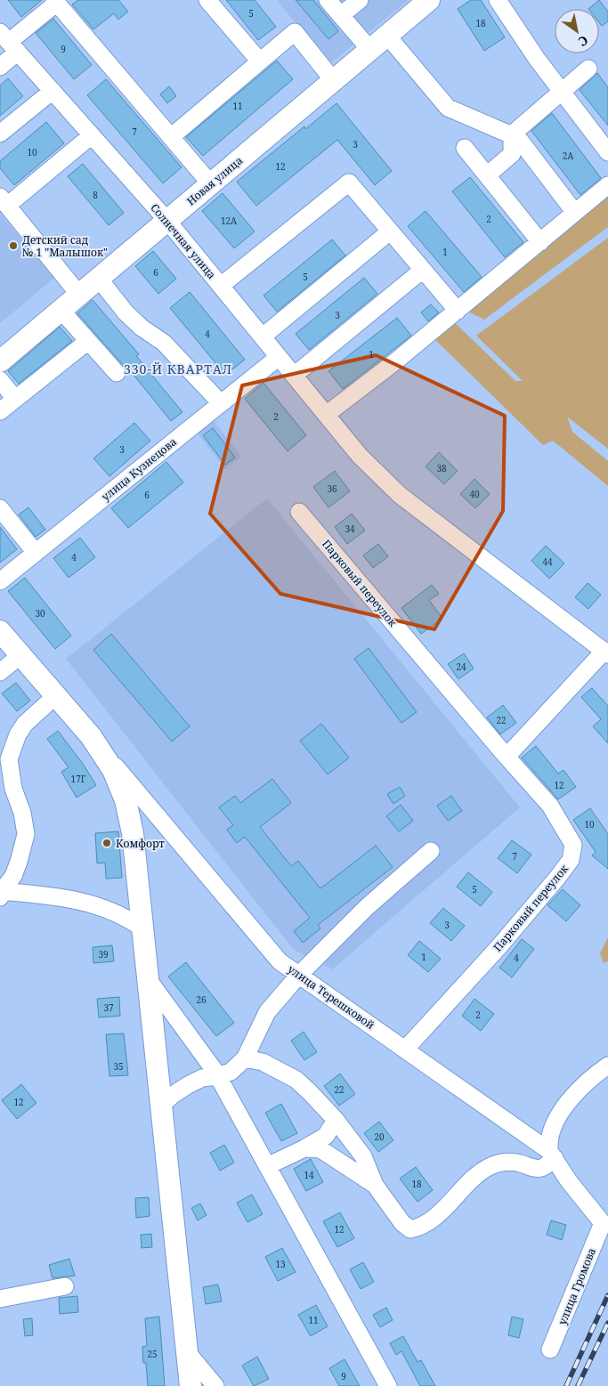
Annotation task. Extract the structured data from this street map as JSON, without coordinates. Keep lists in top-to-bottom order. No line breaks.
{"streets":{"main road":["Новая улица","улица Терешковой"],"street":["Солнечная улица","улица Кузнецова","Парковый переулок","улица Громова"]},"crossings":[["Новая улица","Солнечная улица"],["Солнечная улица","улица Кузнецова"],["Парковый переулок","улица Терешковой"],["улица Терешковой","улица Громова"]],"districts":["330-Й КВАРТАЛ"],"places":["Детский сад № 1 \"Малышок\"","Комфорт"],"house_numbers":["5","18","9","11","7","3","10","2А","12","8","2","12А","1","6","5","3","4","1","2","3","38","36","40","6","34","4","44","30","24","22","17Г","12","10","7","5","3","39","1","4","26","37","2","35","22","12","20","14","18","12","13","11","25","9"],"north":"bottom right"}
